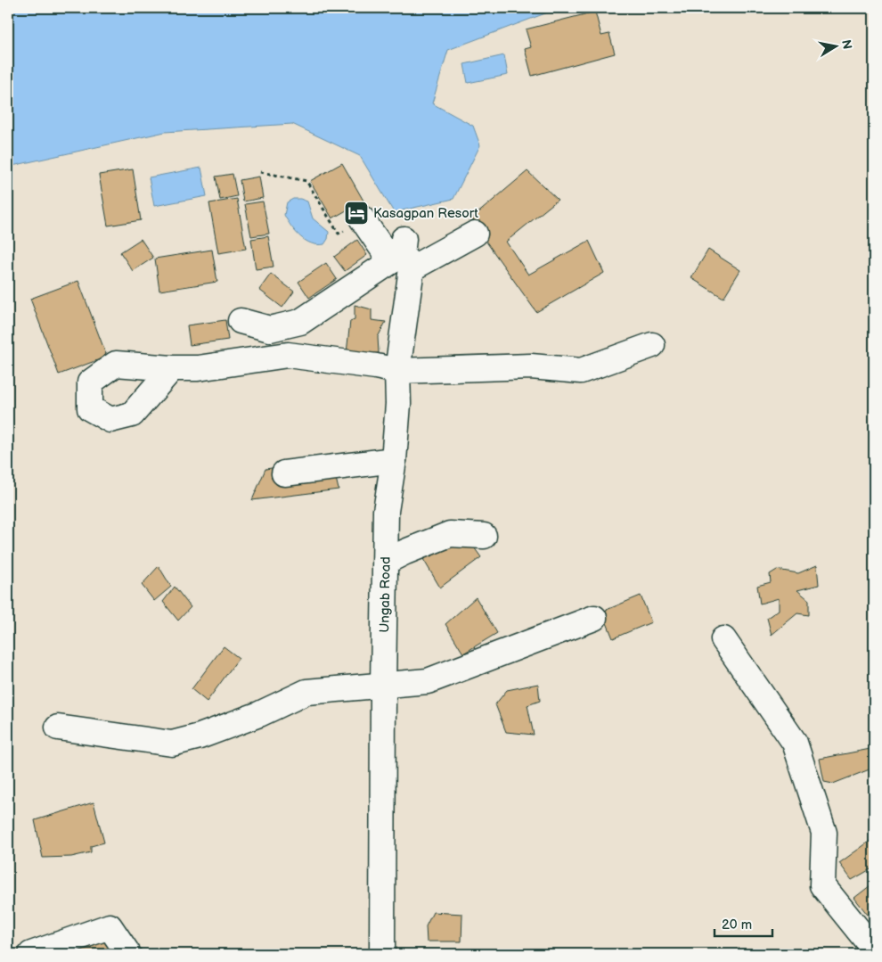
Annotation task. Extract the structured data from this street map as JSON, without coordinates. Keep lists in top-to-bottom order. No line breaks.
{"streets":{"street":["Ungab Road"]},"places":{"hotel":["Kasagpan Resort"]},"scale_bar":"20 m","north":"right"}
